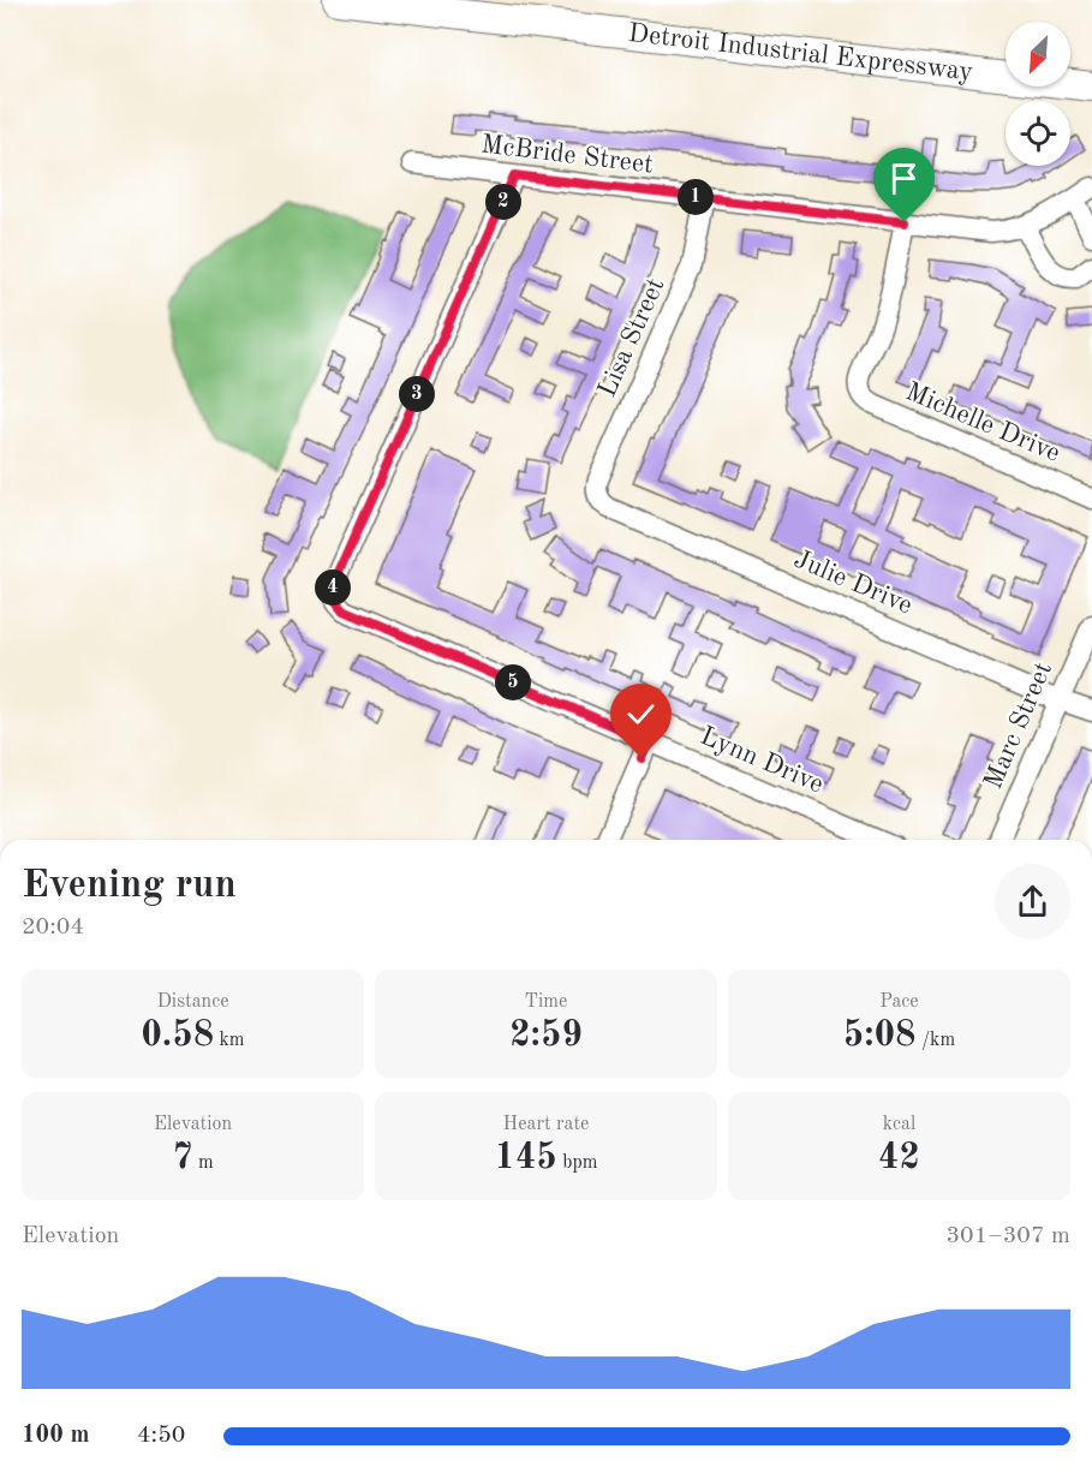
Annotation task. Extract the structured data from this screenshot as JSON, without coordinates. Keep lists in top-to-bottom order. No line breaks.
{"streets":{"highway":["Detroit Industrial Expressway"],"street":["McBride Street","Lisa Street","Michelle Drive","Julie Drive","Marc Street","Lynn Drive"]},"crossings":[["McBride Street","Lisa Street"],["McBride Street","Michelle Drive"],["McBride Street","Lynn Drive"],["Lisa Street","Julie Drive"],["Julie Drive","Marc Street"]],"north":"bottom left","page":{"pins":["1","2","3","4","5"],"heading":["Evening run","20:04"],"stats":[["Distance","0.58 km"],["Time","2:59"],["Pace","5:08 /km"],["Elevation","7 m"],["Heart rate","145 bpm"],["kcal","42"]],"chart":["Elevation","301–307 m"],"list":[{"name":"100 m","note":"4:50"}]}}
